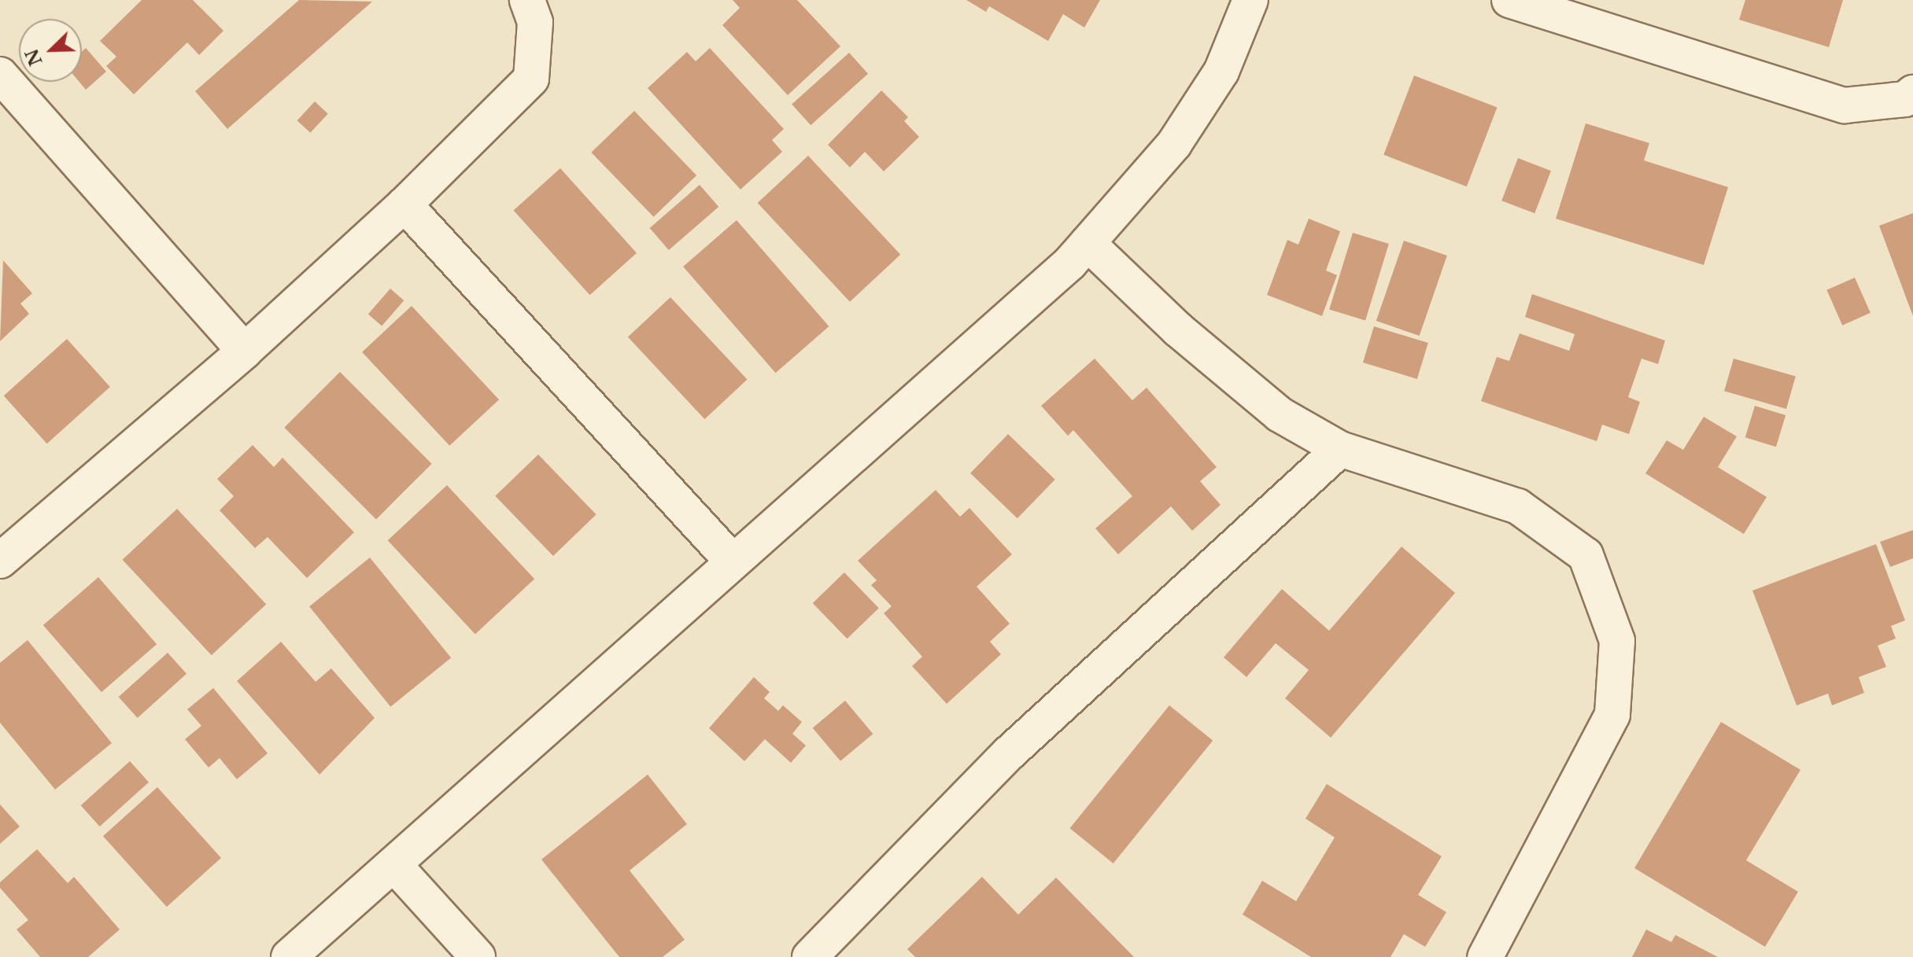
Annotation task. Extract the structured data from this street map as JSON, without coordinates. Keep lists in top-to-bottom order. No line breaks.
{"north":"bottom left"}
